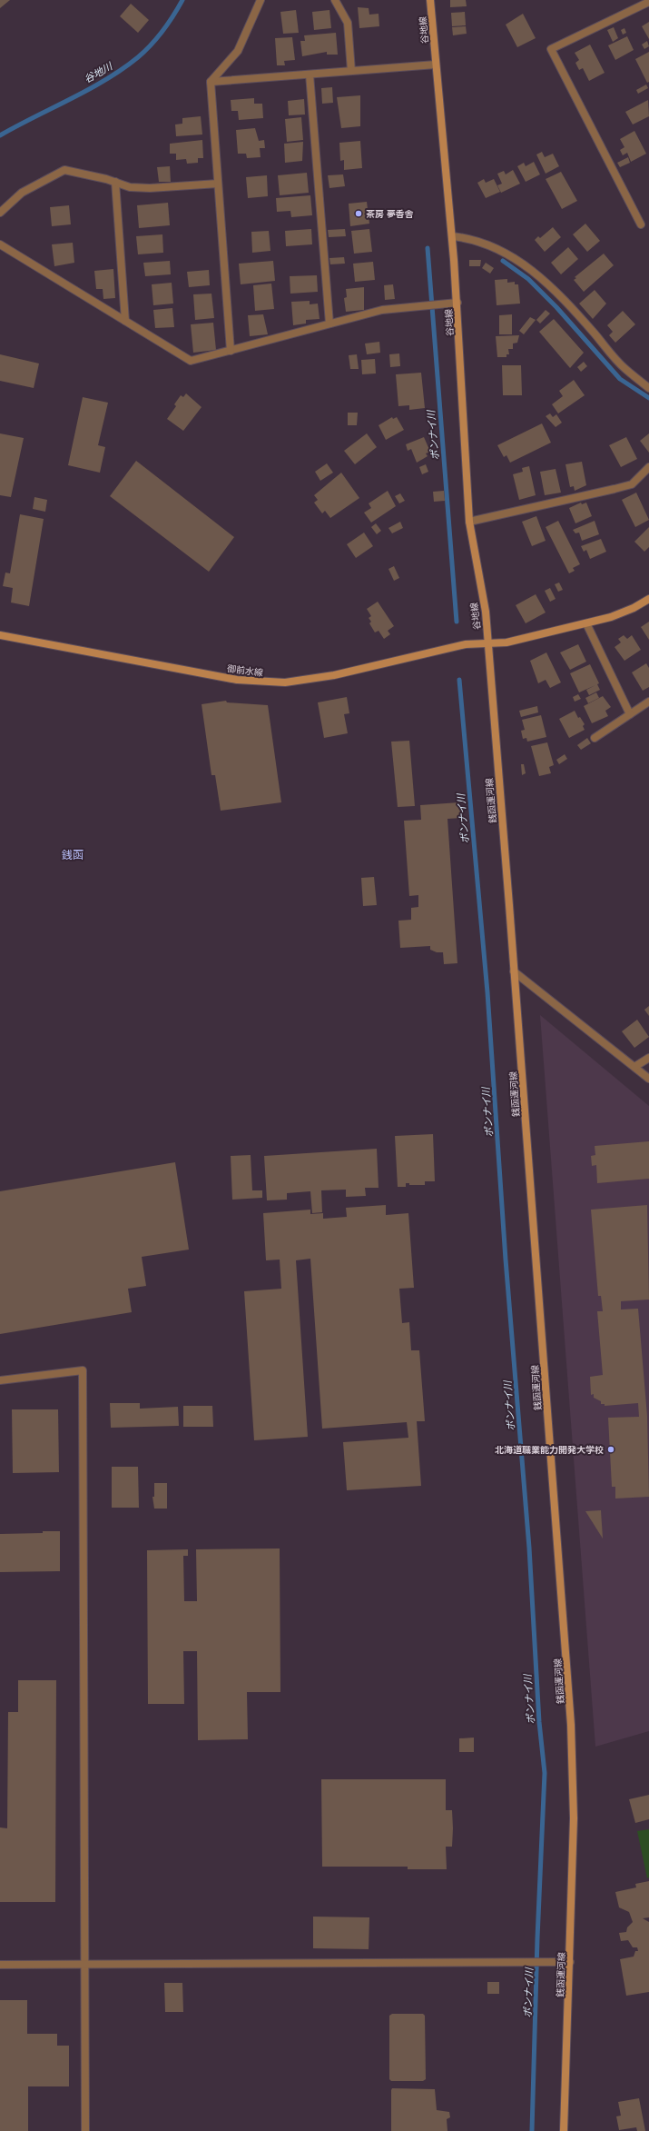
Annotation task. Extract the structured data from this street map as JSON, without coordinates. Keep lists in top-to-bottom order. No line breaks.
{"streets":{"street":["谷地線","御前水線","銭函運河線"]},"crossings":[["谷地線","御前水線"],["谷地線","銭函運河線"],["御前水線","銭函運河線"]],"districts":["銭函"],"water":["谷地川","ポンナイ川"],"places":["茶房 夢香舎","北海道職業能力開発大学校"]}
